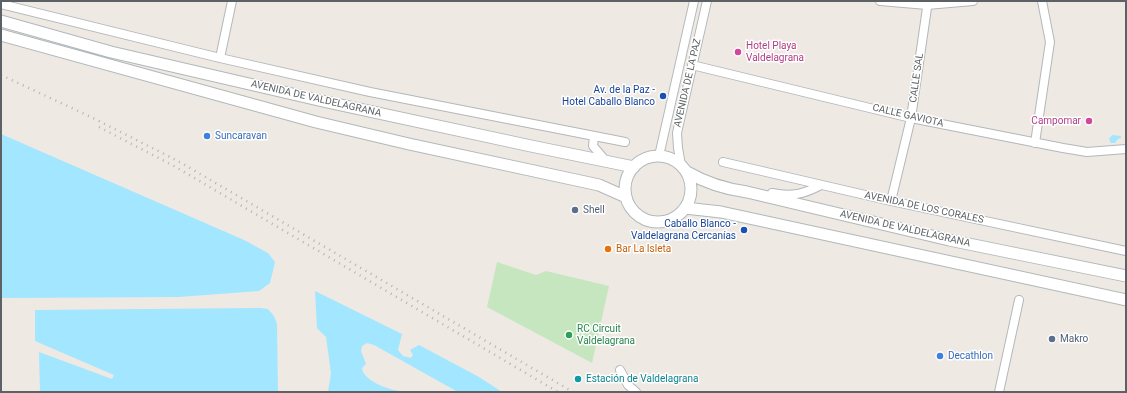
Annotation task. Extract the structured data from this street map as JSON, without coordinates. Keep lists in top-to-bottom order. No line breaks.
{"streets":{"main road":["AVENIDA DE VALDELAGRANA"],"street":["CALLE SAL","AVENIDA DE LA PAZ","CALLE GAVIOTA","AVENIDA DE LOS CORALES"]},"crossings":[["CALLE SAL","CALLE GAVIOTA"],["CALLE SAL","AVENIDA DE LOS CORALES"],["AVENIDA DE LA PAZ","AVENIDA DE VALDELAGRANA"],["AVENIDA DE LA PAZ","CALLE GAVIOTA"]],"places":["Hotel Playa Valdelagrana","Av. de la Paz - Hotel Caballo Blanco","Campomar","Suncaravan","Shell","Caballo Blanco - Valdelagrana Cercanías","Bar La Isleta","RC Circuit Valdelagrana","Makro","Decathlon","Estación de Valdelagrana"]}
